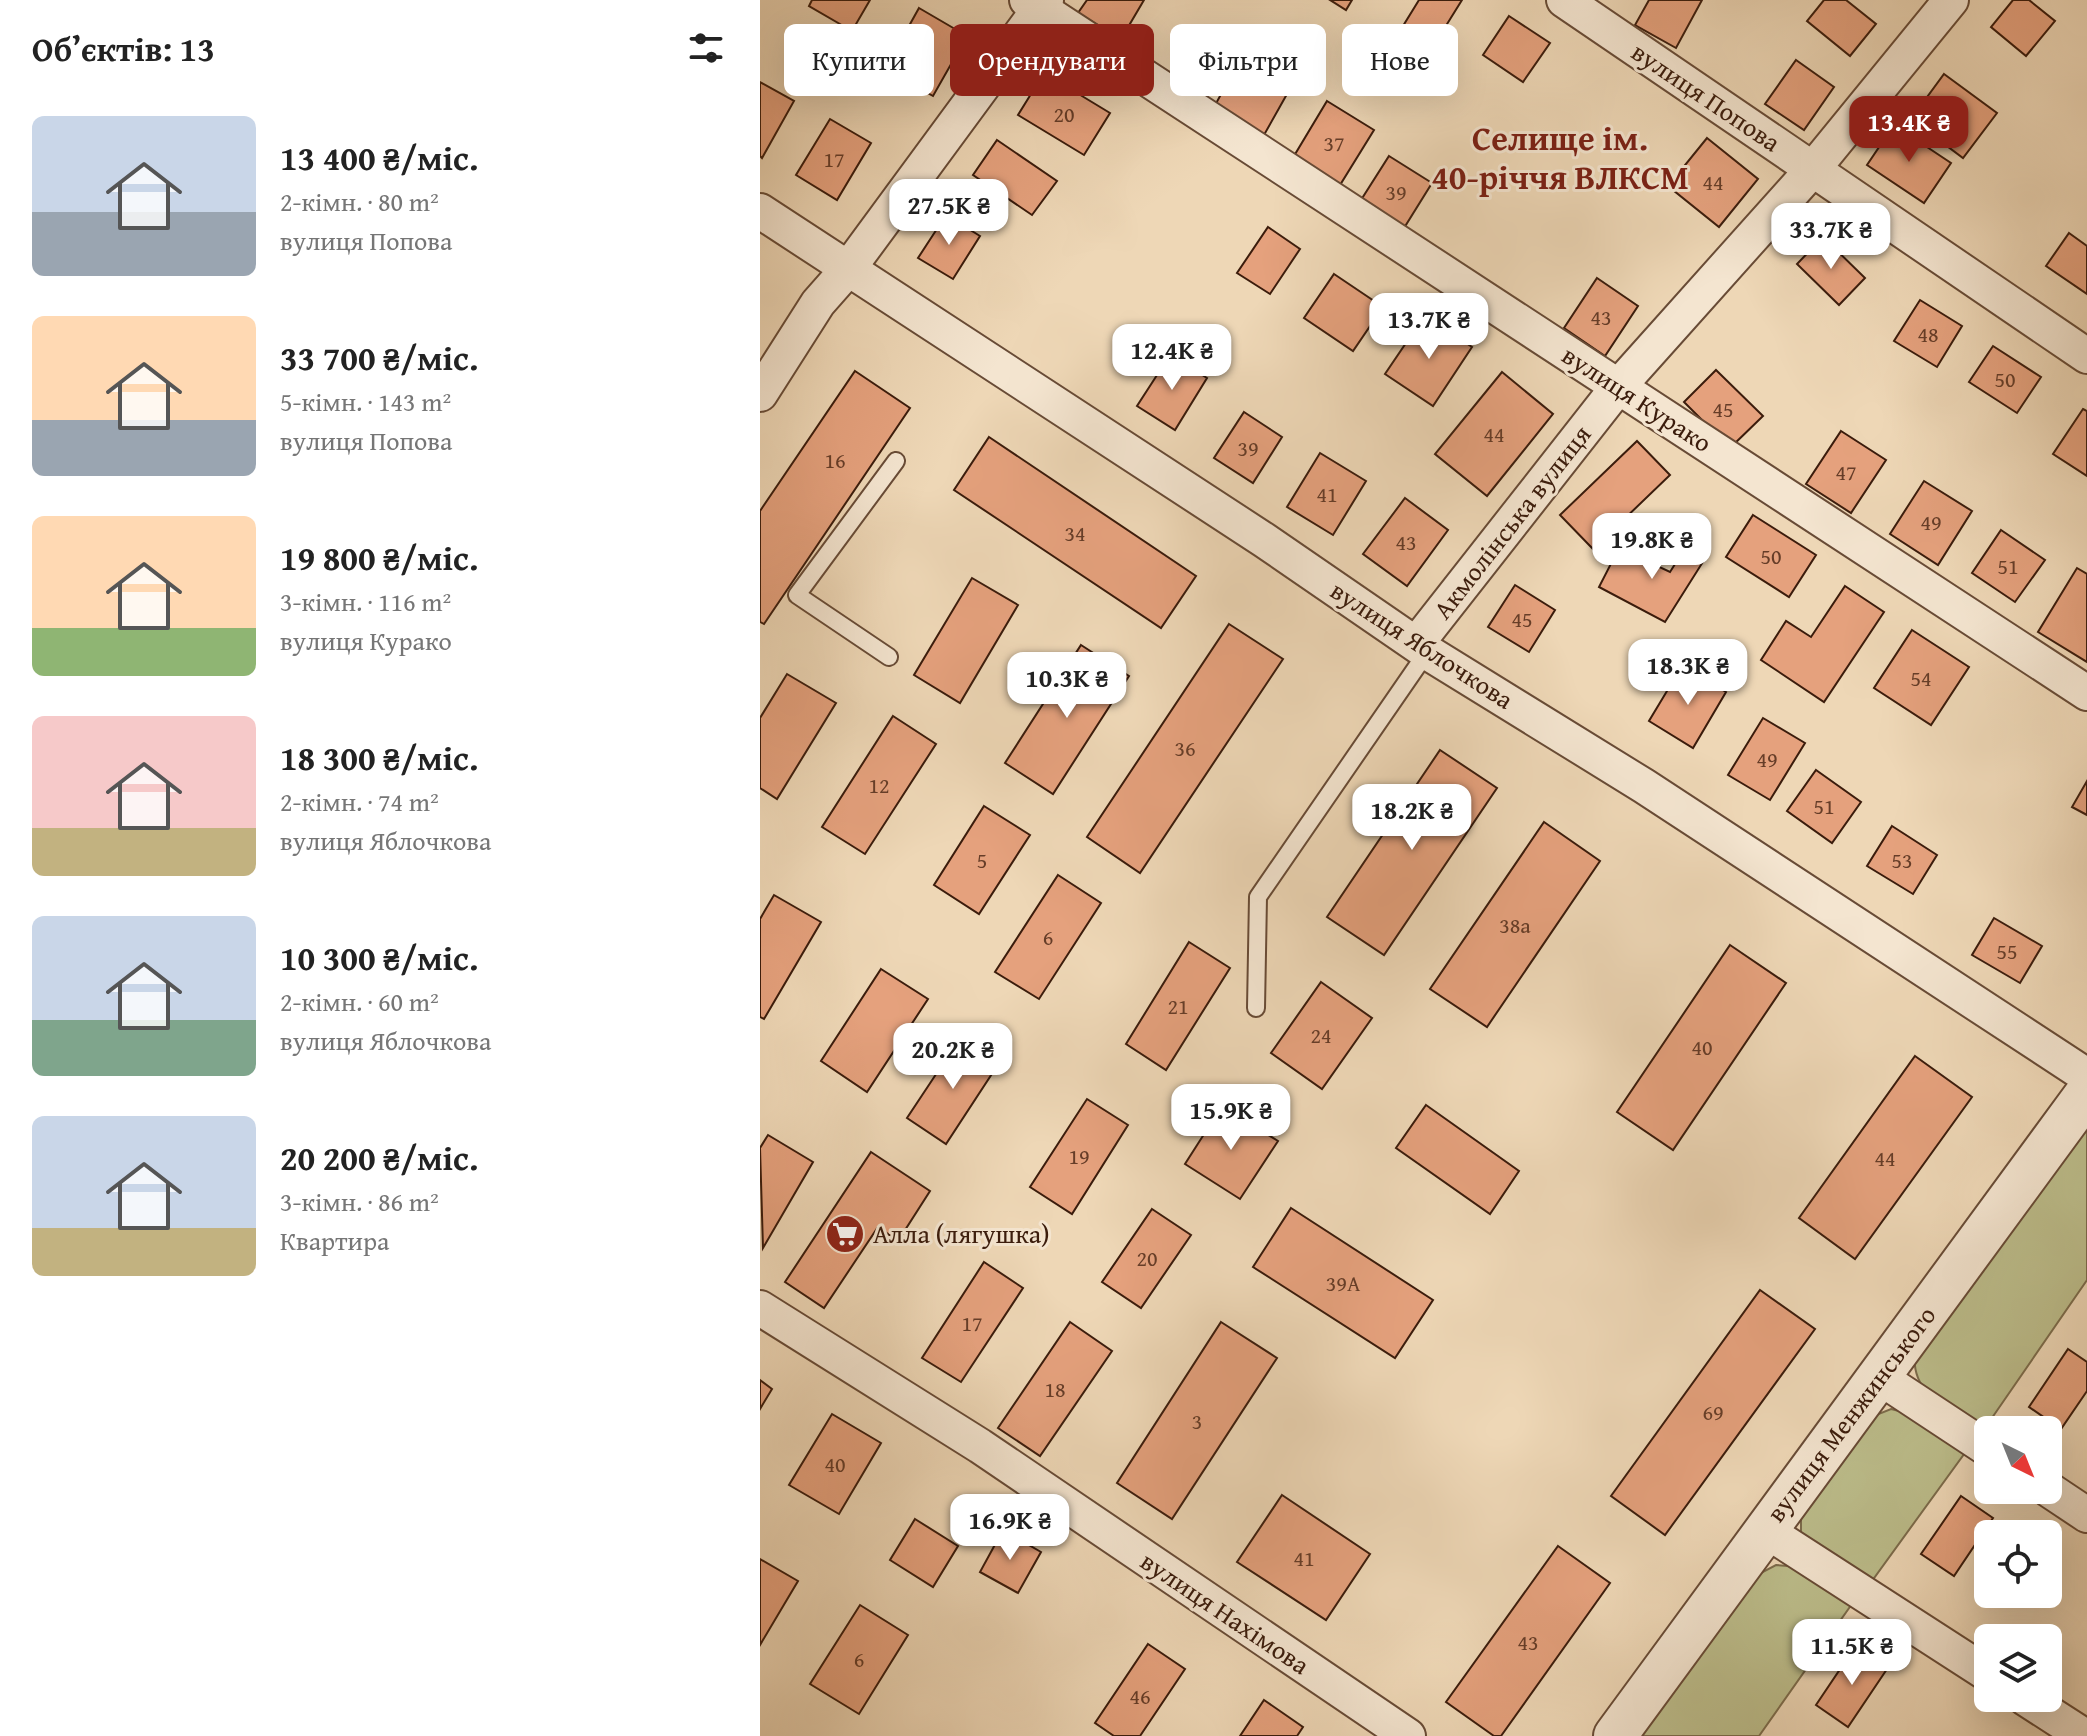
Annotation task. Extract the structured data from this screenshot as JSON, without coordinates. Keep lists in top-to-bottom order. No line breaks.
{"streets":{"street":["вулиця Попова","вулиця Курако","Акмолінська вулиця","вулиця Яблочкова","вулиця Менжинського","вулиця Нахімова"]},"crossings":[["вулиця Попова","Акмолінська вулиця"],["вулиця Курако","Акмолінська вулиця"],["Акмолінська вулиця","вулиця Яблочкова"]],"districts":["Селище ім. 40-річчя ВЛКСМ"],"places":{"supermarket":["Алла (лягушка)"]},"house_numbers":["20","37","17","44","39","43","48","50","45","44","39","16","47","41","49","34","43","50","51","45","54","36","49","12","51","5","53","38а","6","55","21","24","40","19","44","20","39А","17","18","69","3","40","41","43","6","46"],"north":"bottom right","page":{"heading":"Об’єктів: 13","chip":["Купити","Орендувати","Фільтри","Нове"],"list":[{"name":"13 400 ₴/міс.","note":"2-кімн. · 80 m² · вулиця Попова"},{"name":"33 700 ₴/міс.","note":"5-кімн. · 143 m² · вулиця Попова"},{"name":"19 800 ₴/міс.","note":"3-кімн. · 116 m² · вулиця Курако"},{"name":"18 300 ₴/міс.","note":"2-кімн. · 74 m² · вулиця Яблочкова"},{"name":"10 300 ₴/міс.","note":"2-кімн. · 60 m² · вулиця Яблочкова"},{"name":"20 200 ₴/міс.","note":"3-кімн. · 86 m² · Квартира"}],"price":["13.4K ₴","27.5K ₴","33.7K ₴","13.7K ₴","12.4K ₴","19.8K ₴","18.3K ₴","10.3K ₴","18.2K ₴","20.2K ₴","15.9K ₴","16.9K ₴","11.5K ₴"]}}
